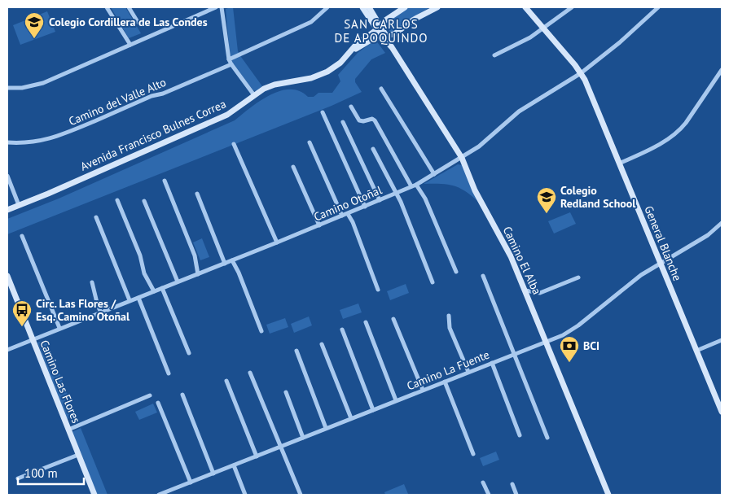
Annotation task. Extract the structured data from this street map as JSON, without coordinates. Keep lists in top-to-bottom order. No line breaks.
{"streets":{"main road":["Avenida Francisco Bulnes Correa","General Blanche","Camino El Alba","Camino Las Flores"],"street":["Camino del Valle Alto","Camino Otoñal","Camino La Fuente"]},"crossings":[["Avenida Francisco Bulnes Correa","Camino El Alba"],["Camino Otoñal","General Blanche"],["Camino Otoñal","Camino El Alba"],["Camino Otoñal","Camino Las Flores"],["General Blanche","Camino La Fuente"],["Camino El Alba","Camino La Fuente"]],"districts":["SAN CARLOS DE APOQUINDO"],"places":{"school or university":["Colegio Cordillera de Las Condes","Colegio Redland School"],"bus stop":["Circ. Las Flores / Esq. Camino Otoñal"],"bank":["BCI"]},"scale_bar":"100 m"}
